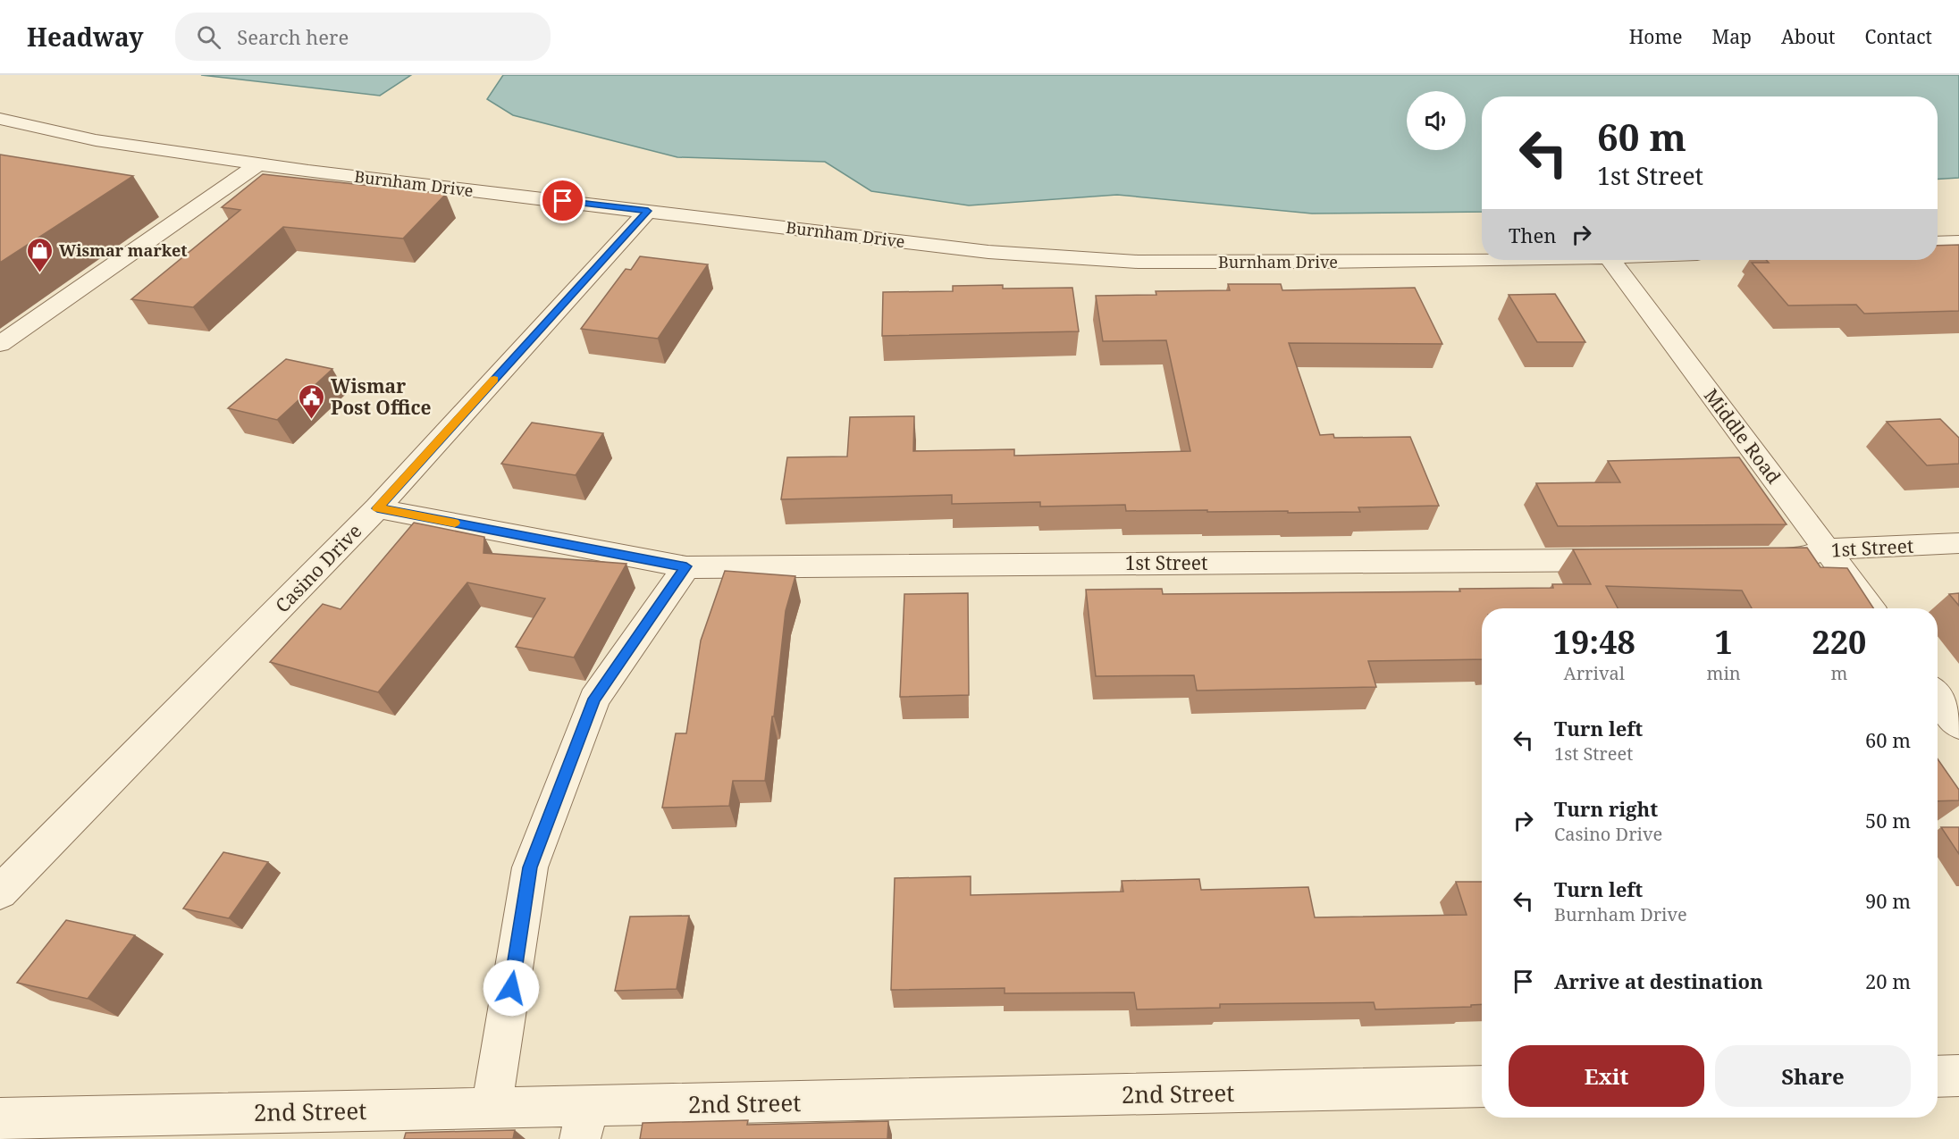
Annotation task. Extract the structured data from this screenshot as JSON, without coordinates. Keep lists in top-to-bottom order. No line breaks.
{"streets":{"street":["Burnham Drive","Middle Road","1st Street","Casino Drive","2nd Street"]},"crossings":[["Burnham Drive","Casino Drive"],["Middle Road","1st Street"],["1st Street","Casino Drive"]],"places":{"shop":["Wismar market"],"public building":["Wismar Post Office"]},"page":{"header":"Headway","search":"Search here","nav":["Home","Map","About","Contact"],"turn":["60 m","1st Street"],"then":"Then","eta":["19:48","Arrival","1","min","220","m"],"list":[{"name":"Turn left","note":"1st Street","value":"60 m"},{"name":"Turn right","note":"Casino Drive","value":"50 m"},{"name":"Turn left","note":"Burnham Drive","value":"90 m"},{"name":"Arrive at destination","value":"20 m"}],"buttons":["Exit","Share"]}}
